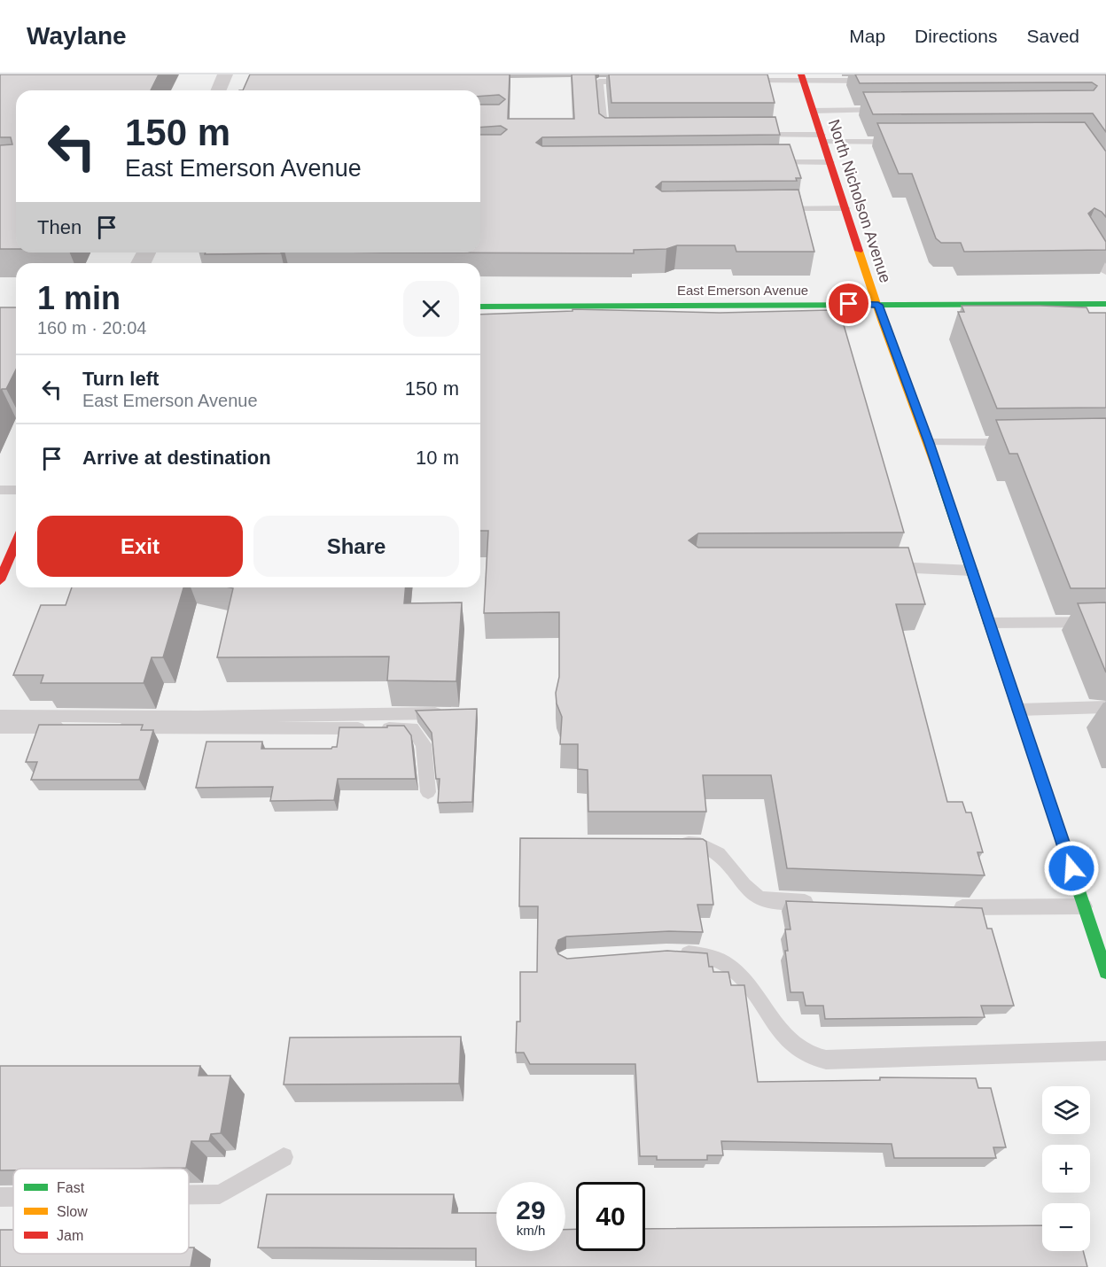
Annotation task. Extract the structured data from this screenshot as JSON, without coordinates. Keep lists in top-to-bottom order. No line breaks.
{"streets":{"street":["North Nicholson Avenue","East Emerson Avenue"]},"crossings":[["North Nicholson Avenue","East Emerson Avenue"]],"legend":["Fast","Slow","Jam"],"page":{"header":"Waylane","nav":["Map","Directions","Saved"],"turn":["150 m","East Emerson Avenue"],"then":"Then","heading":["1 min","160 m · 20:04"],"list":[{"name":"Turn left","note":"East Emerson Avenue","value":"150 m"},{"name":"Arrive at destination","value":"10 m"}],"buttons":["Exit","Share"],"map_buttons":["+","−"],"speed":"29 km/h","limit":"40"}}
